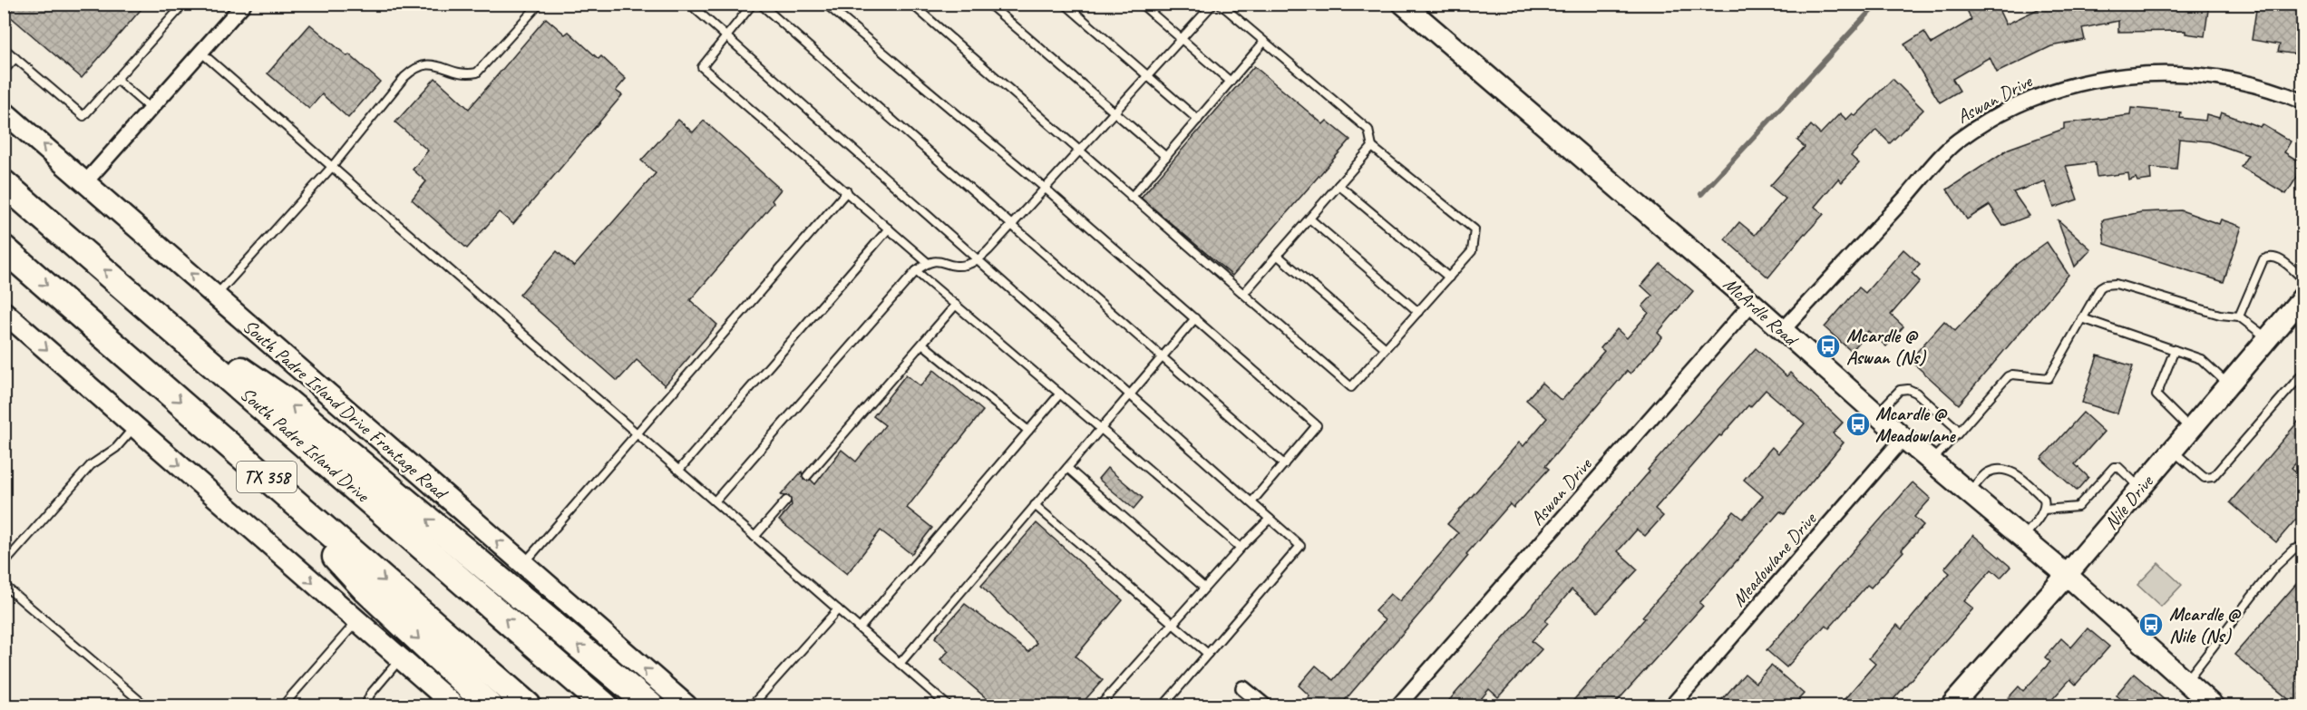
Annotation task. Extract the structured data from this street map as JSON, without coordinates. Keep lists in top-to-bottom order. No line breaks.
{"streets":{"highway":["South Padre Island Drive","TX 358"],"main road":["McArdle Road","South Padre Island Drive Frontage Road","Nile Drive"],"street":["Aswan Drive","Meadowlane Drive"]},"crossings":[["Aswan Drive","McArdle Road"],["McArdle Road","Nile Drive"],["McArdle Road","Meadowlane Drive"]],"places":{"bus stop":["Mcardle @ Aswan (Ns)","Mcardle @ Meadowlane","Mcardle @ Nile (Ns)"]}}
